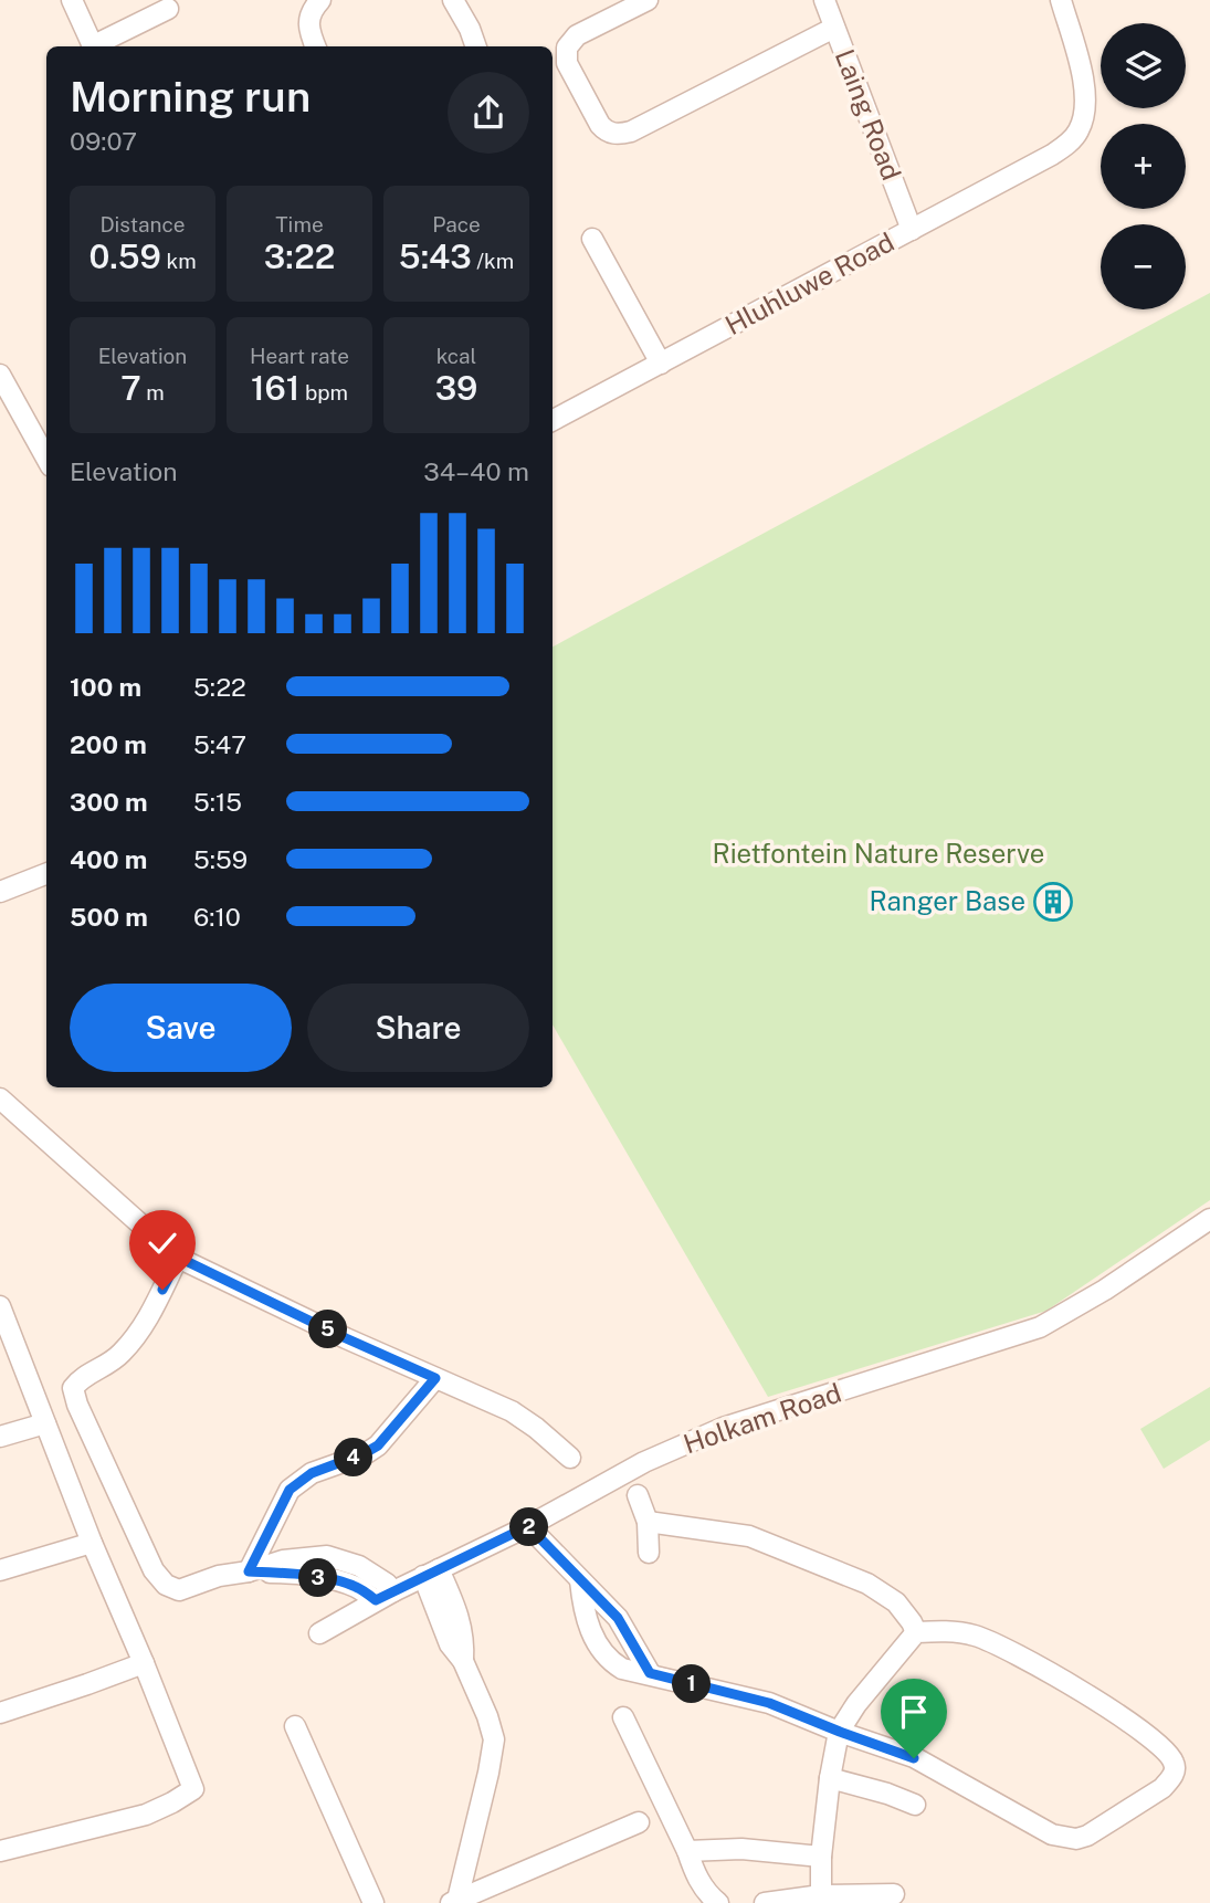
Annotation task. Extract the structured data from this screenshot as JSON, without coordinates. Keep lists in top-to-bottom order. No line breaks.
{"streets":{"street":["Laing Road","Hluhluwe Road","Holkam Road"]},"crossings":[["Laing Road","Hluhluwe Road"]],"parks":["Rietfontein Nature Reserve"],"places":{"building":["Ranger Base"]},"page":{"map_buttons":["+","−"],"heading":["Morning run","09:07"],"stats":[["Distance","0.59 km"],["Time","3:22"],["Pace","5:43 /km"],["Elevation","7 m"],["Heart rate","161 bpm"],["kcal","39"]],"chart":["Elevation","34–40 m"],"list":[{"name":"100 m","note":"5:22"},{"name":"200 m","note":"5:47"},{"name":"300 m","note":"5:15"},{"name":"400 m","note":"5:59"},{"name":"500 m","note":"6:10"}],"buttons":["Save","Share"],"pins":["5","4","2","3","1"]}}
